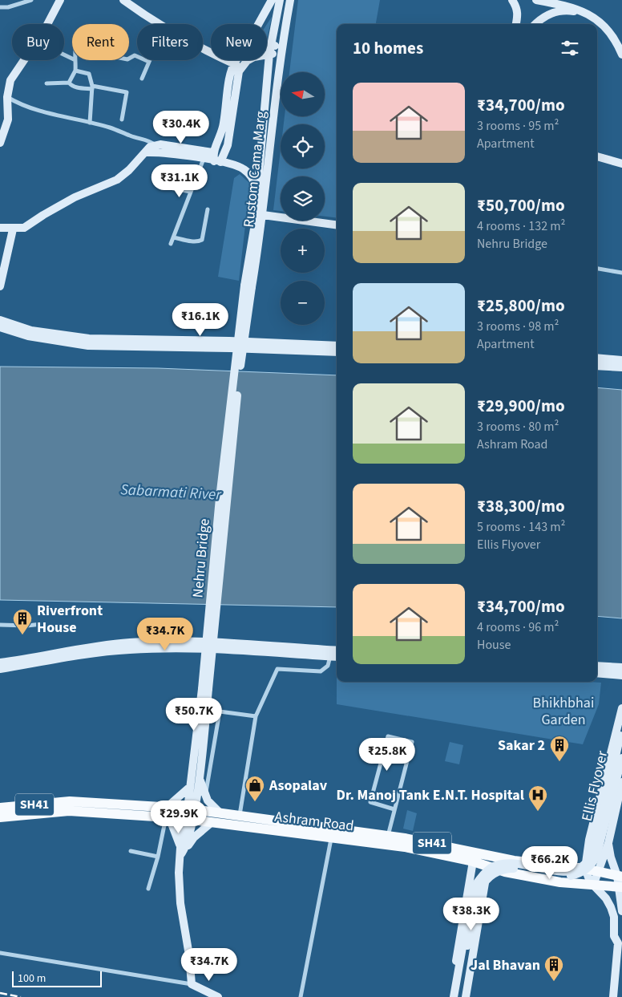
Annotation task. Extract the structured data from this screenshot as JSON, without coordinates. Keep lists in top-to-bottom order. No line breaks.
{"streets":{"main road":["Rustom Cama Marg","Nehru Bridge","Ellis Flyover","SH41","Ashram Road"]},"crossings":[["Rustom Cama Marg","Nehru Bridge"],["Nehru Bridge","Ashram Road"]],"water":["Sabarmati River"],"parks":["Bhikhbhai Garden"],"places":{"building":["Riverfront House","Sakar 2","Jal Bhavan"],"shop":["Asopalav"],"hospital":["Dr. Manoj Tank E.N.T. Hospital"]},"scale_bar":"100 m","north":"left","page":{"chip":["Buy","Rent","Filters","New"],"heading":"10 homes","map_buttons":["+","−"],"list":[{"name":"₹34,700/mo","note":"3 rooms · 95 m² · Apartment"},{"name":"₹50,700/mo","note":"4 rooms · 132 m² · Nehru Bridge"},{"name":"₹25,800/mo","note":"3 rooms · 98 m² · Apartment"},{"name":"₹29,900/mo","note":"3 rooms · 80 m² · Ashram Road"},{"name":"₹38,300/mo","note":"5 rooms · 143 m² · Ellis Flyover"},{"name":"₹34,700/mo","note":"4 rooms · 96 m² · House"}],"price":["₹30.4K","₹31.1K","₹16.1K","₹34.7K","₹50.7K","₹25.8K","₹29.9K","₹66.2K","₹38.3K","₹34.7K"],"scale":"100 m"}}
